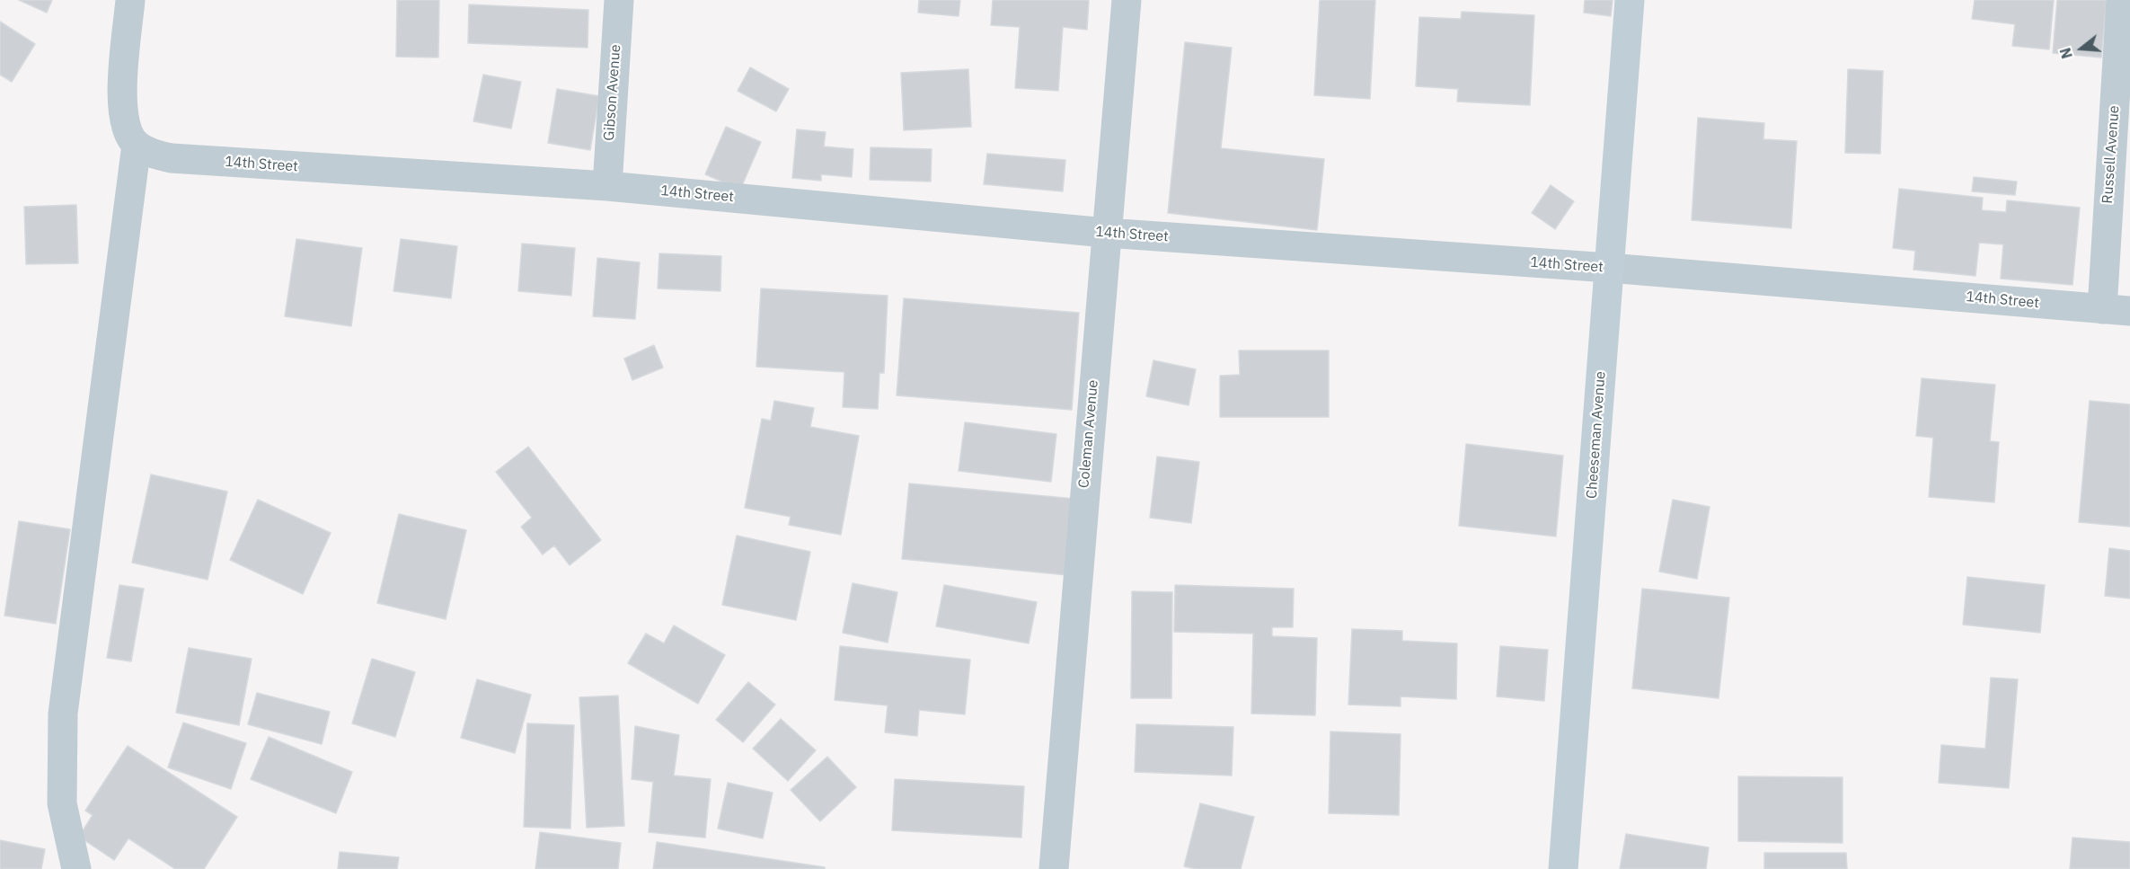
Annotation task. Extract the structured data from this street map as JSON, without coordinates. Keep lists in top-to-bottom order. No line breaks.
{"streets":{"street":["Gibson Avenue","Russell Avenue","14th Street","Coleman Avenue","Cheeseman Avenue"]},"crossings":[["Gibson Avenue","14th Street"],["Russell Avenue","14th Street"],["14th Street","Coleman Avenue"],["14th Street","Cheeseman Avenue"]],"north":"left"}
